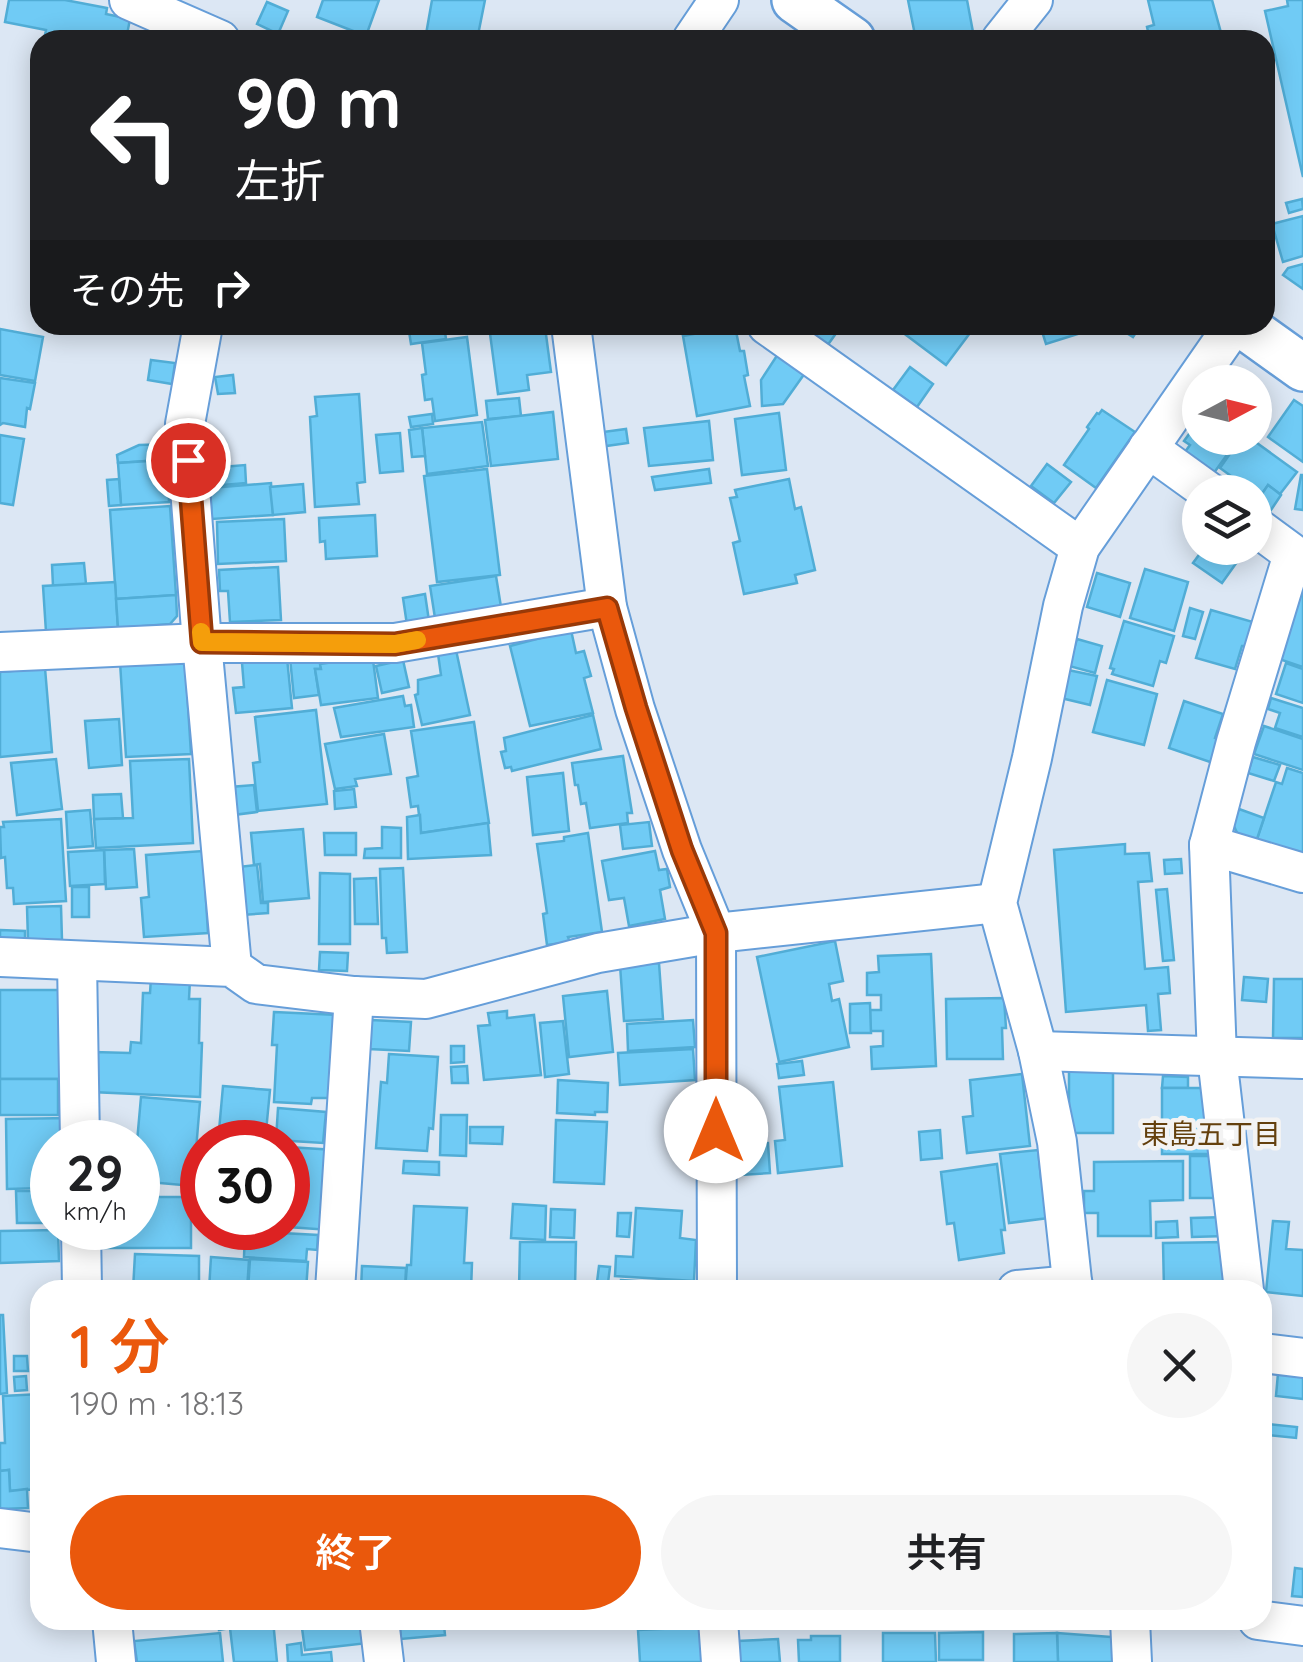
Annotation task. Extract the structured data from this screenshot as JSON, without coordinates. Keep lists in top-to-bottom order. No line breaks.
{"districts":["東島五丁目"],"north":"right","page":{"turn":["90 m","左折"],"then":"その先","speed":"29 km/h","limit":"30","heading":["1 分","190 m · 18:13"],"buttons":["終了","共有"]}}
